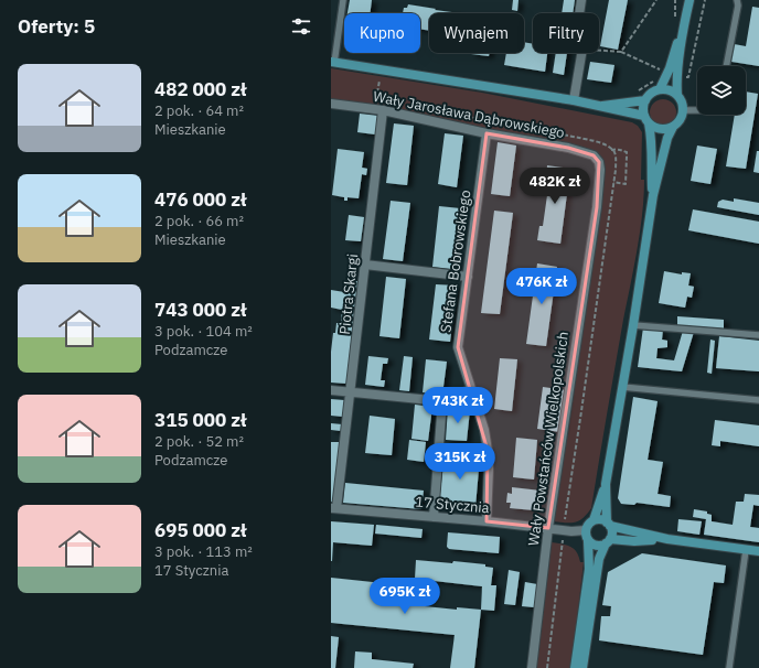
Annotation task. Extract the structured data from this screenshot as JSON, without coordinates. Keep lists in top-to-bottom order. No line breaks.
{"streets":{"main road":["Wały Jarosława Dąbrowskiego"],"street":["Stefana Bobrowskiego","Piotra Skargi","Wały Powstańców Wielkopolskich","17 Stycznia"]},"crossings":[["Wały Jarosława Dąbrowskiego","Stefana Bobrowskiego"],["Wały Jarosława Dąbrowskiego","Piotra Skargi"],["Wały Jarosława Dąbrowskiego","Wały Powstańców Wielkopolskich"],["Stefana Bobrowskiego","17 Stycznia"],["Piotra Skargi","17 Stycznia"],["Wały Powstańców Wielkopolskich","17 Stycznia"]],"page":{"heading":"Oferty: 5","chip":["Kupno","Wynajem","Filtry"],"list":[{"name":"482 000 zł","note":"2 pok. · 64 m² · Mieszkanie"},{"name":"476 000 zł","note":"2 pok. · 66 m² · Mieszkanie"},{"name":"743 000 zł","note":"3 pok. · 104 m² · Podzamcze"},{"name":"315 000 zł","note":"2 pok. · 52 m² · Podzamcze"},{"name":"695 000 zł","note":"3 pok. · 113 m² · 17 Stycznia"}],"price":["482K zł","476K zł","743K zł","315K zł","695K zł"]}}
